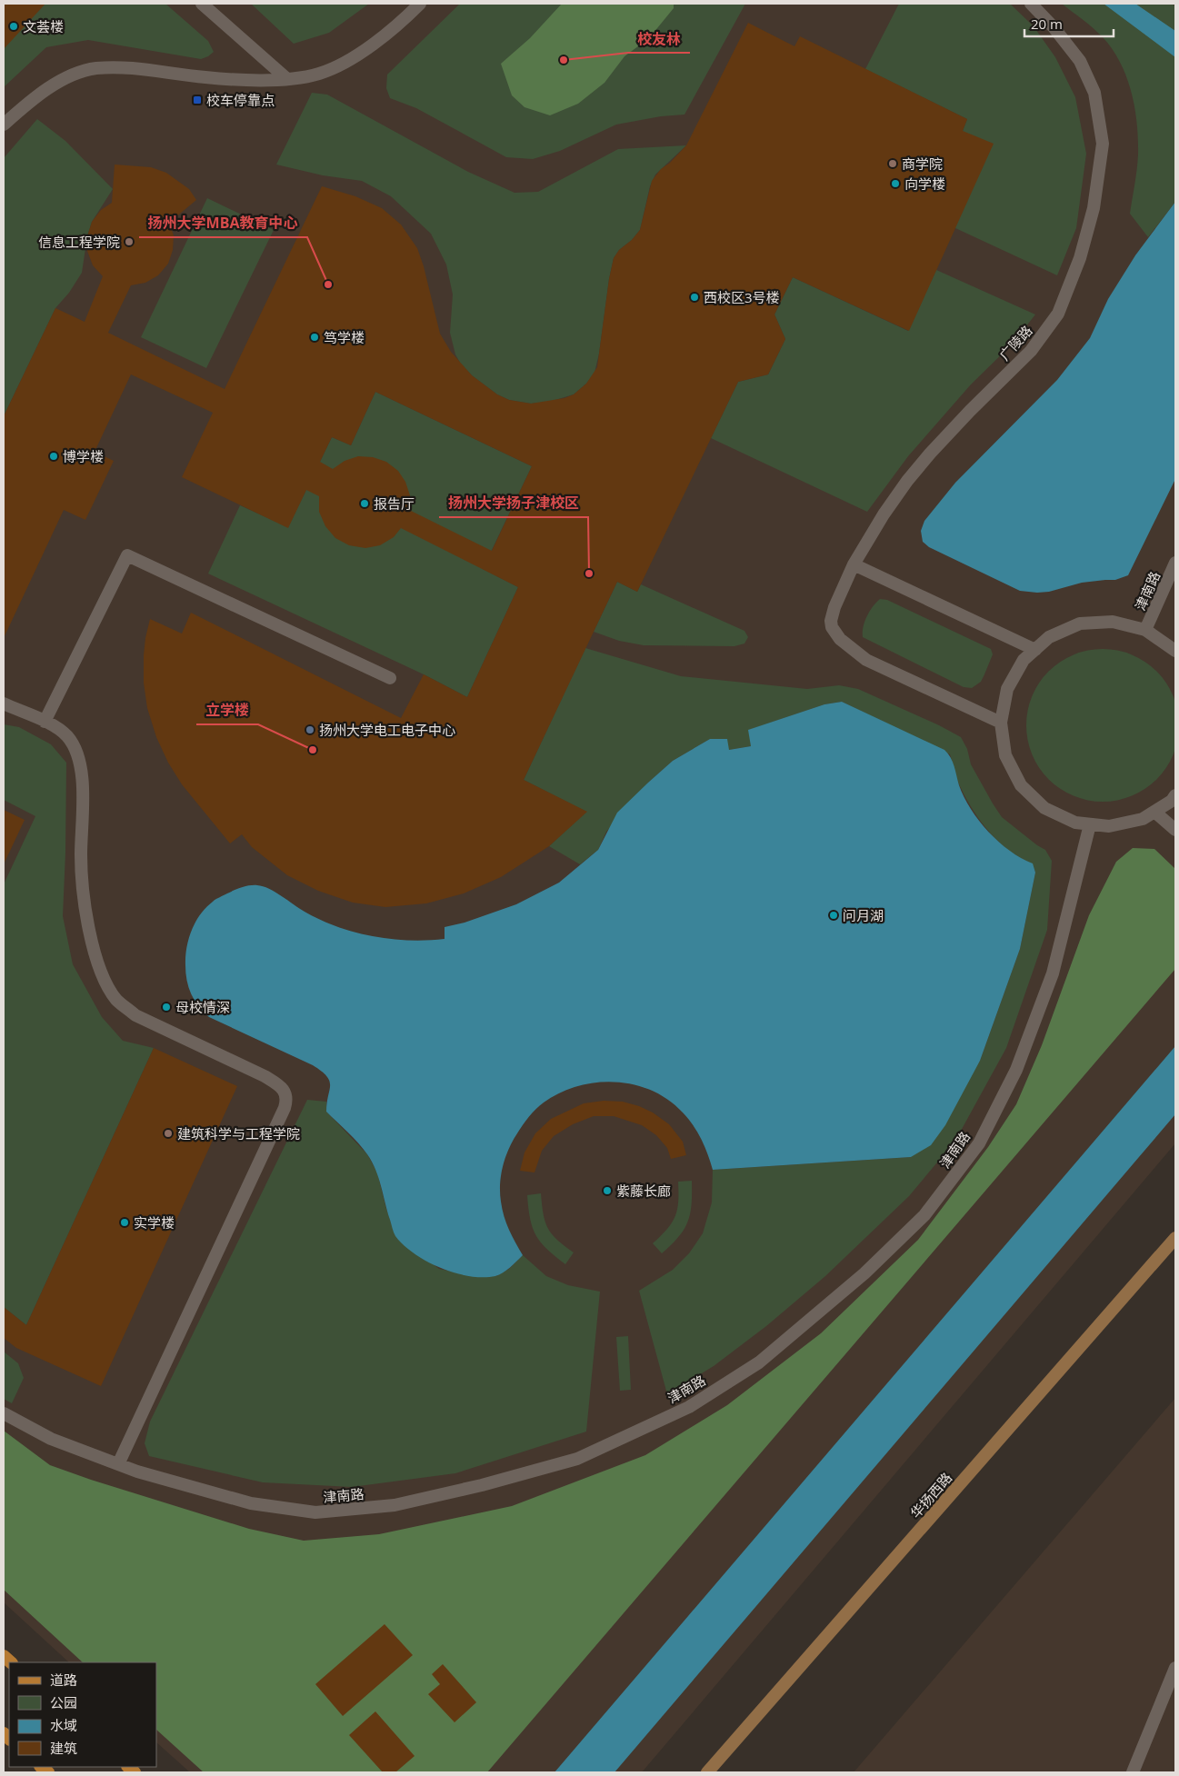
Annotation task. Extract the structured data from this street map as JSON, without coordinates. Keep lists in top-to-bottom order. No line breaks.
{"streets":{"main road":["华扬西路"],"lane":["广陵路","津南路"]},"crossings":[["广陵路","津南路"]],"places":{"other":["文荟楼","校友林","商学院","向学楼","信息工程学院","扬州大学MBA教育中心","西校区3号楼","笃学楼","博学楼","报告厅","扬州大学扬子津校区","扬州大学电工电子中心","立学楼","问月湖","母校情深","建筑科学与工程学院","紫藤长廊","实学楼"],"transit":["校车停靠点"]},"legend":["道路","公园","水域","建筑"],"scale_bar":"20 m"}
